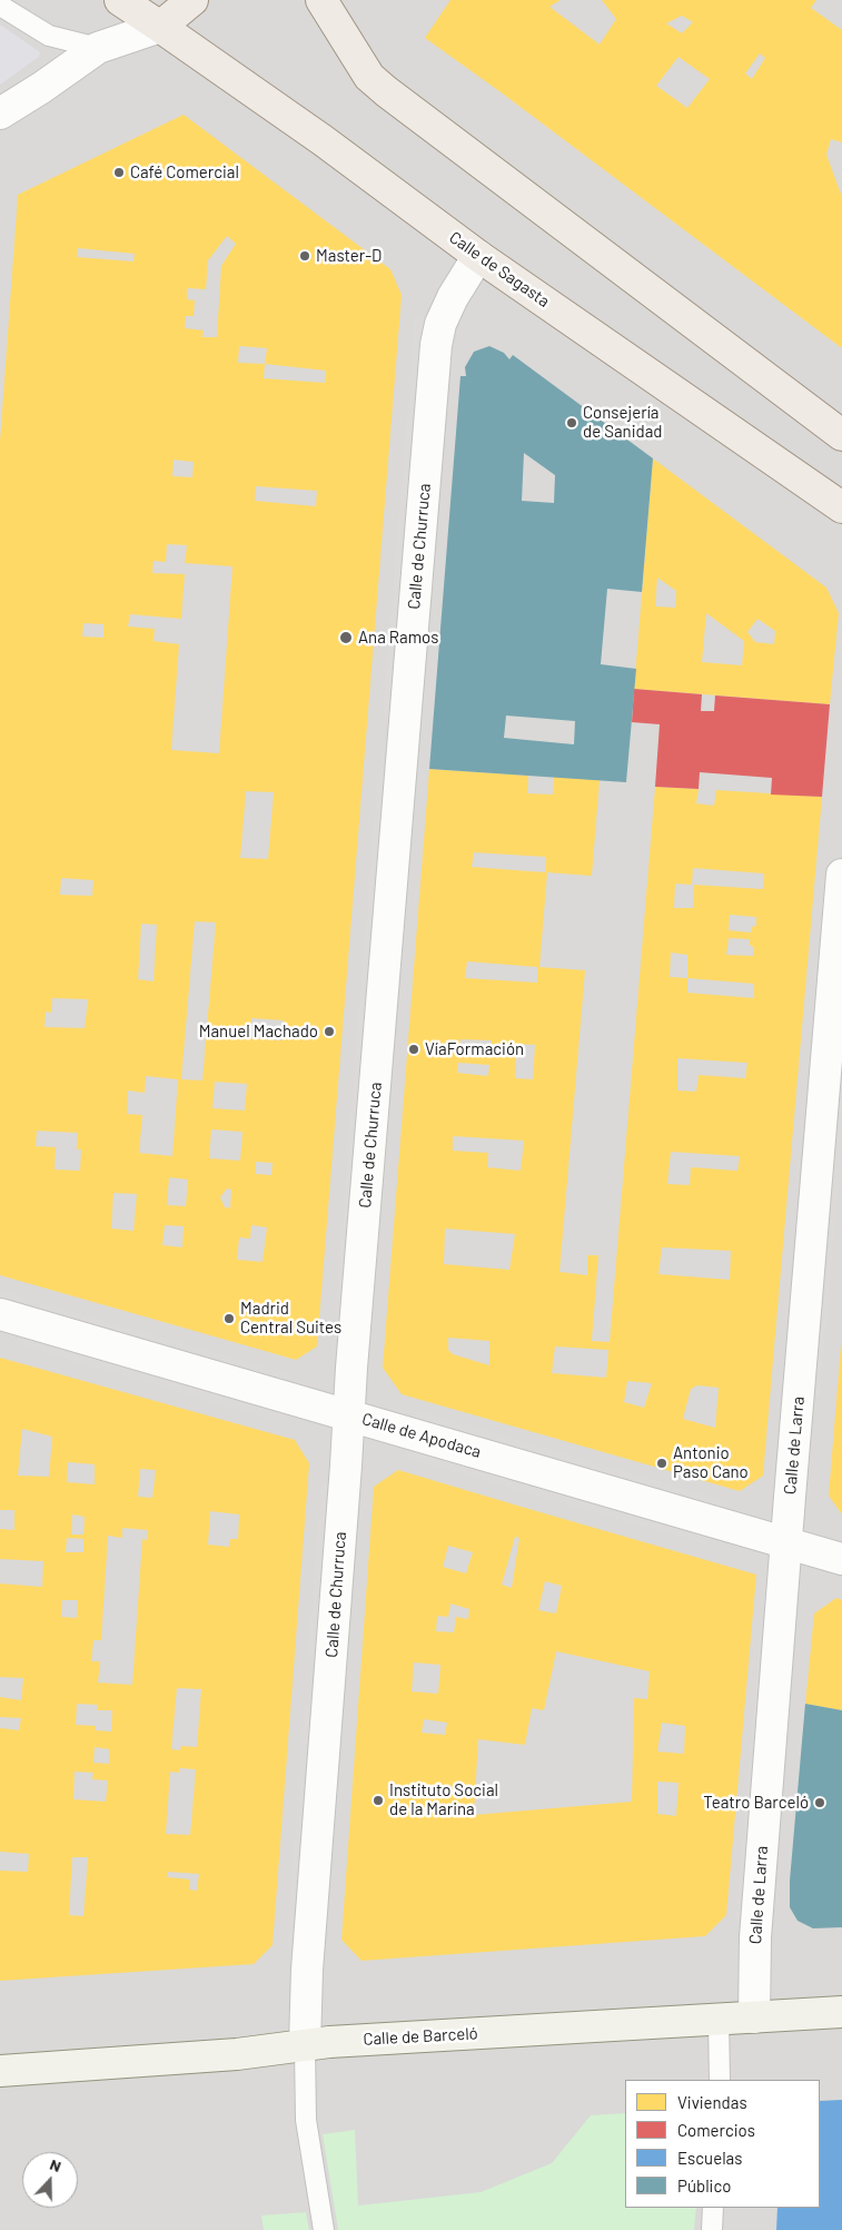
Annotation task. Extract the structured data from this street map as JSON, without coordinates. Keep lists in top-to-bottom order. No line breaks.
{"streets":{"main road":["Calle de Sagasta"],"street":["Calle de Churruca","Calle de Apodaca","Calle de Larra","Calle de Barceló"]},"crossings":[["Calle de Sagasta","Calle de Churruca"],["Calle de Churruca","Calle de Apodaca"],["Calle de Churruca","Calle de Barceló"],["Calle de Apodaca","Calle de Larra"],["Calle de Larra","Calle de Barceló"]],"places":["Café Comercial","Master-D","Consejería de Sanidad","Ana Ramos","Manuel Machado","VíaFormación","Madrid Central Suites","Antonio Paso Cano","Instituto Social de la Marina","Teatro Barceló"],"legend":["Viviendas","Comercios","Escuelas","Público"],"north":"top"}
